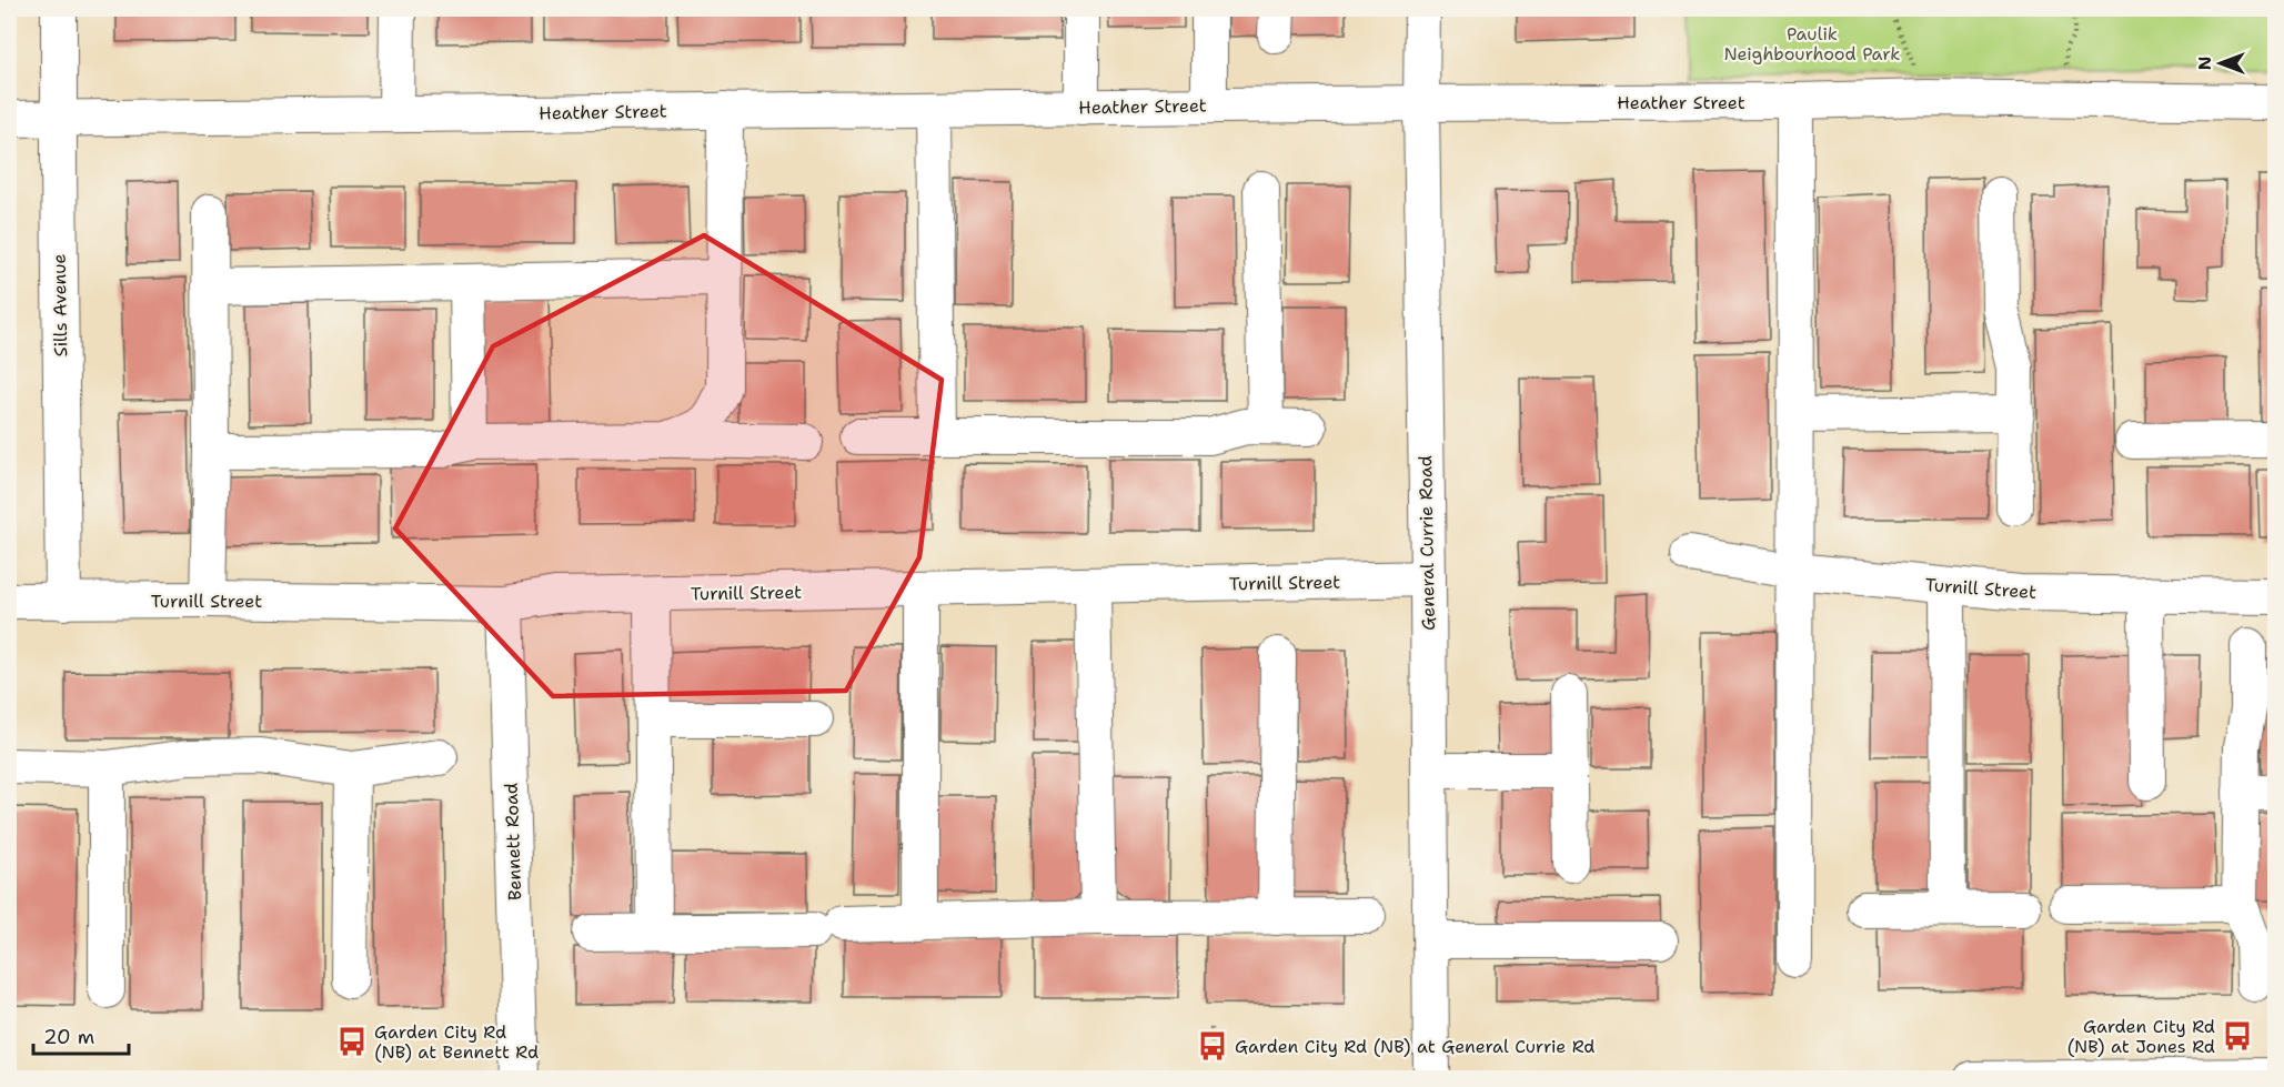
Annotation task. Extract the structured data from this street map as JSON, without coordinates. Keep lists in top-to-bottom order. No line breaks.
{"streets":{"street":["Heather Street","Sills Avenue","General Currie Road","Turnill Street","Bennett Road"]},"crossings":[["Heather Street","Sills Avenue"],["Heather Street","General Currie Road"],["Sills Avenue","Turnill Street"],["General Currie Road","Turnill Street"],["Turnill Street","Bennett Road"]],"parks":["Paulik Neighbourhood Park"],"places":{"bus stop":["Garden City Rd (NB) at Jones Rd","Garden City Rd (NB) at Bennett Rd","Garden City Rd (NB) at General Currie Rd"]},"scale_bar":"20 m","north":"left"}
